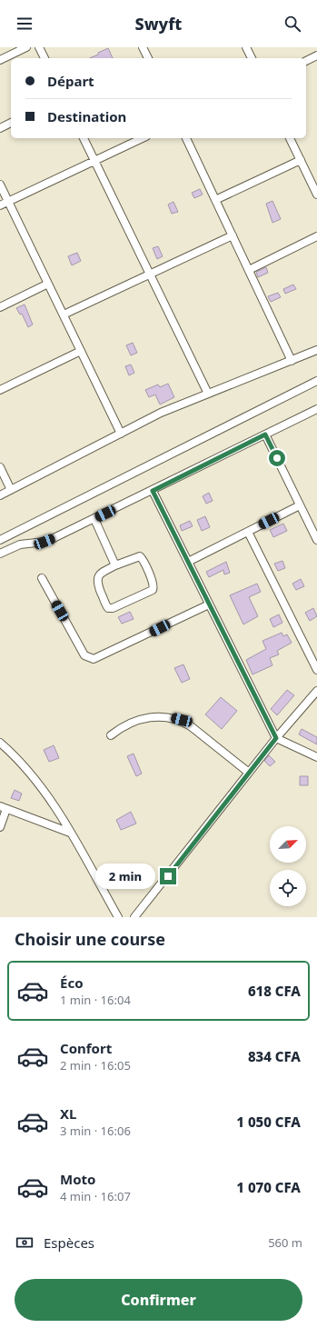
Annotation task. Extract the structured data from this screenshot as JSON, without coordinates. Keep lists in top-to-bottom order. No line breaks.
{"north":"top right","page":{"header":"Swyft","banner":["Départ","Destination"],"bubble":"2 min","heading":"Choisir une course","list":[{"name":"Éco","note":"1 min · 16:04","value":"618 CFA"},{"name":"Confort","note":"2 min · 16:05","value":"834 CFA"},{"name":"XL","note":"3 min · 16:06","value":"1 050 CFA"},{"name":"Moto","note":"4 min · 16:07","value":"1 070 CFA"}],"pay":["Espèces","560 m"],"buttons":"Confirmer"}}
